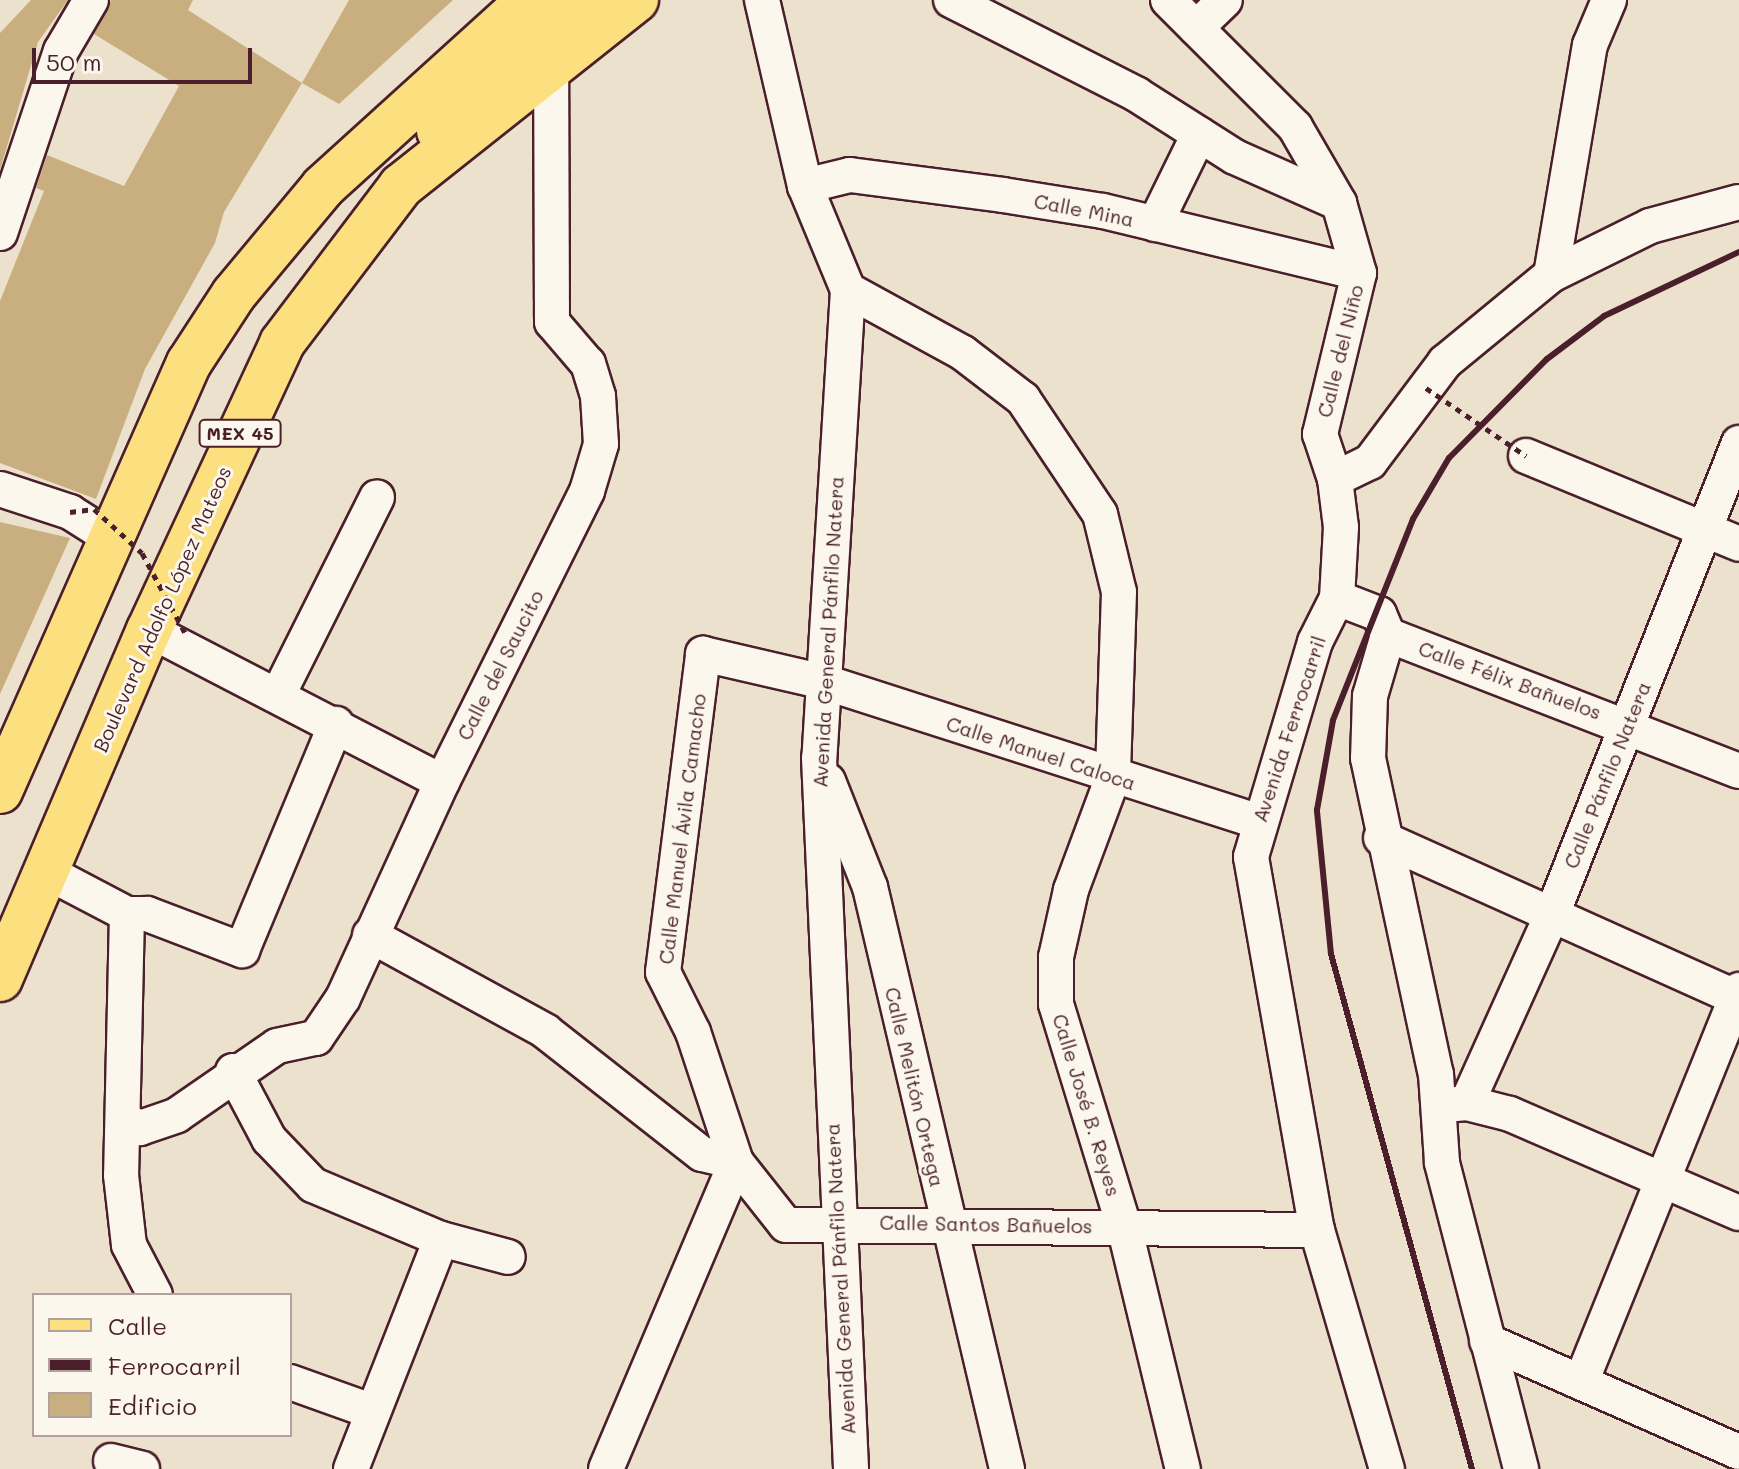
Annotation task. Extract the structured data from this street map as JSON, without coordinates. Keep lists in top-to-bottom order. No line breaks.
{"streets":{"main road":["MEX 45","Boulevard Adolfo López Mateos"],"street":["Calle Mina","Calle del Niño","Avenida General Pánfilo Natera","Calle del Saucito","Calle Félix Bañuelos","Avenida Ferrocarril","Calle Manuel Caloca","Calle Pánfilo Natera","Calle Manuel Ávila Camacho","Calle Melitón Ortega","Calle José B. Reyes","Calle Santos Bañuelos"]},"crossings":[["Calle Mina","Calle del Niño"],["Calle Mina","Avenida General Pánfilo Natera"],["Calle del Niño","Avenida Ferrocarril"],["Boulevard Adolfo López Mateos","Calle del Saucito"],["Avenida General Pánfilo Natera","Calle Manuel Caloca"],["Avenida General Pánfilo Natera","Calle Manuel Ávila Camacho"],["Avenida General Pánfilo Natera","Calle Melitón Ortega"],["Avenida General Pánfilo Natera","Calle José B. Reyes"],["Avenida General Pánfilo Natera","Calle Santos Bañuelos"],["Calle Félix Bañuelos","Avenida Ferrocarril"],["Calle Félix Bañuelos","Calle Pánfilo Natera"],["Avenida Ferrocarril","Calle Manuel Caloca"],["Avenida Ferrocarril","Calle Santos Bañuelos"],["Calle Manuel Caloca","Calle Manuel Ávila Camacho"],["Calle Manuel Caloca","Calle José B. Reyes"],["Calle Manuel Ávila Camacho","Calle Santos Bañuelos"],["Calle Melitón Ortega","Calle Santos Bañuelos"],["Calle José B. Reyes","Calle Santos Bañuelos"]],"legend":["Calle","Ferrocarril","Edificio"],"scale_bar":"50 m"}
